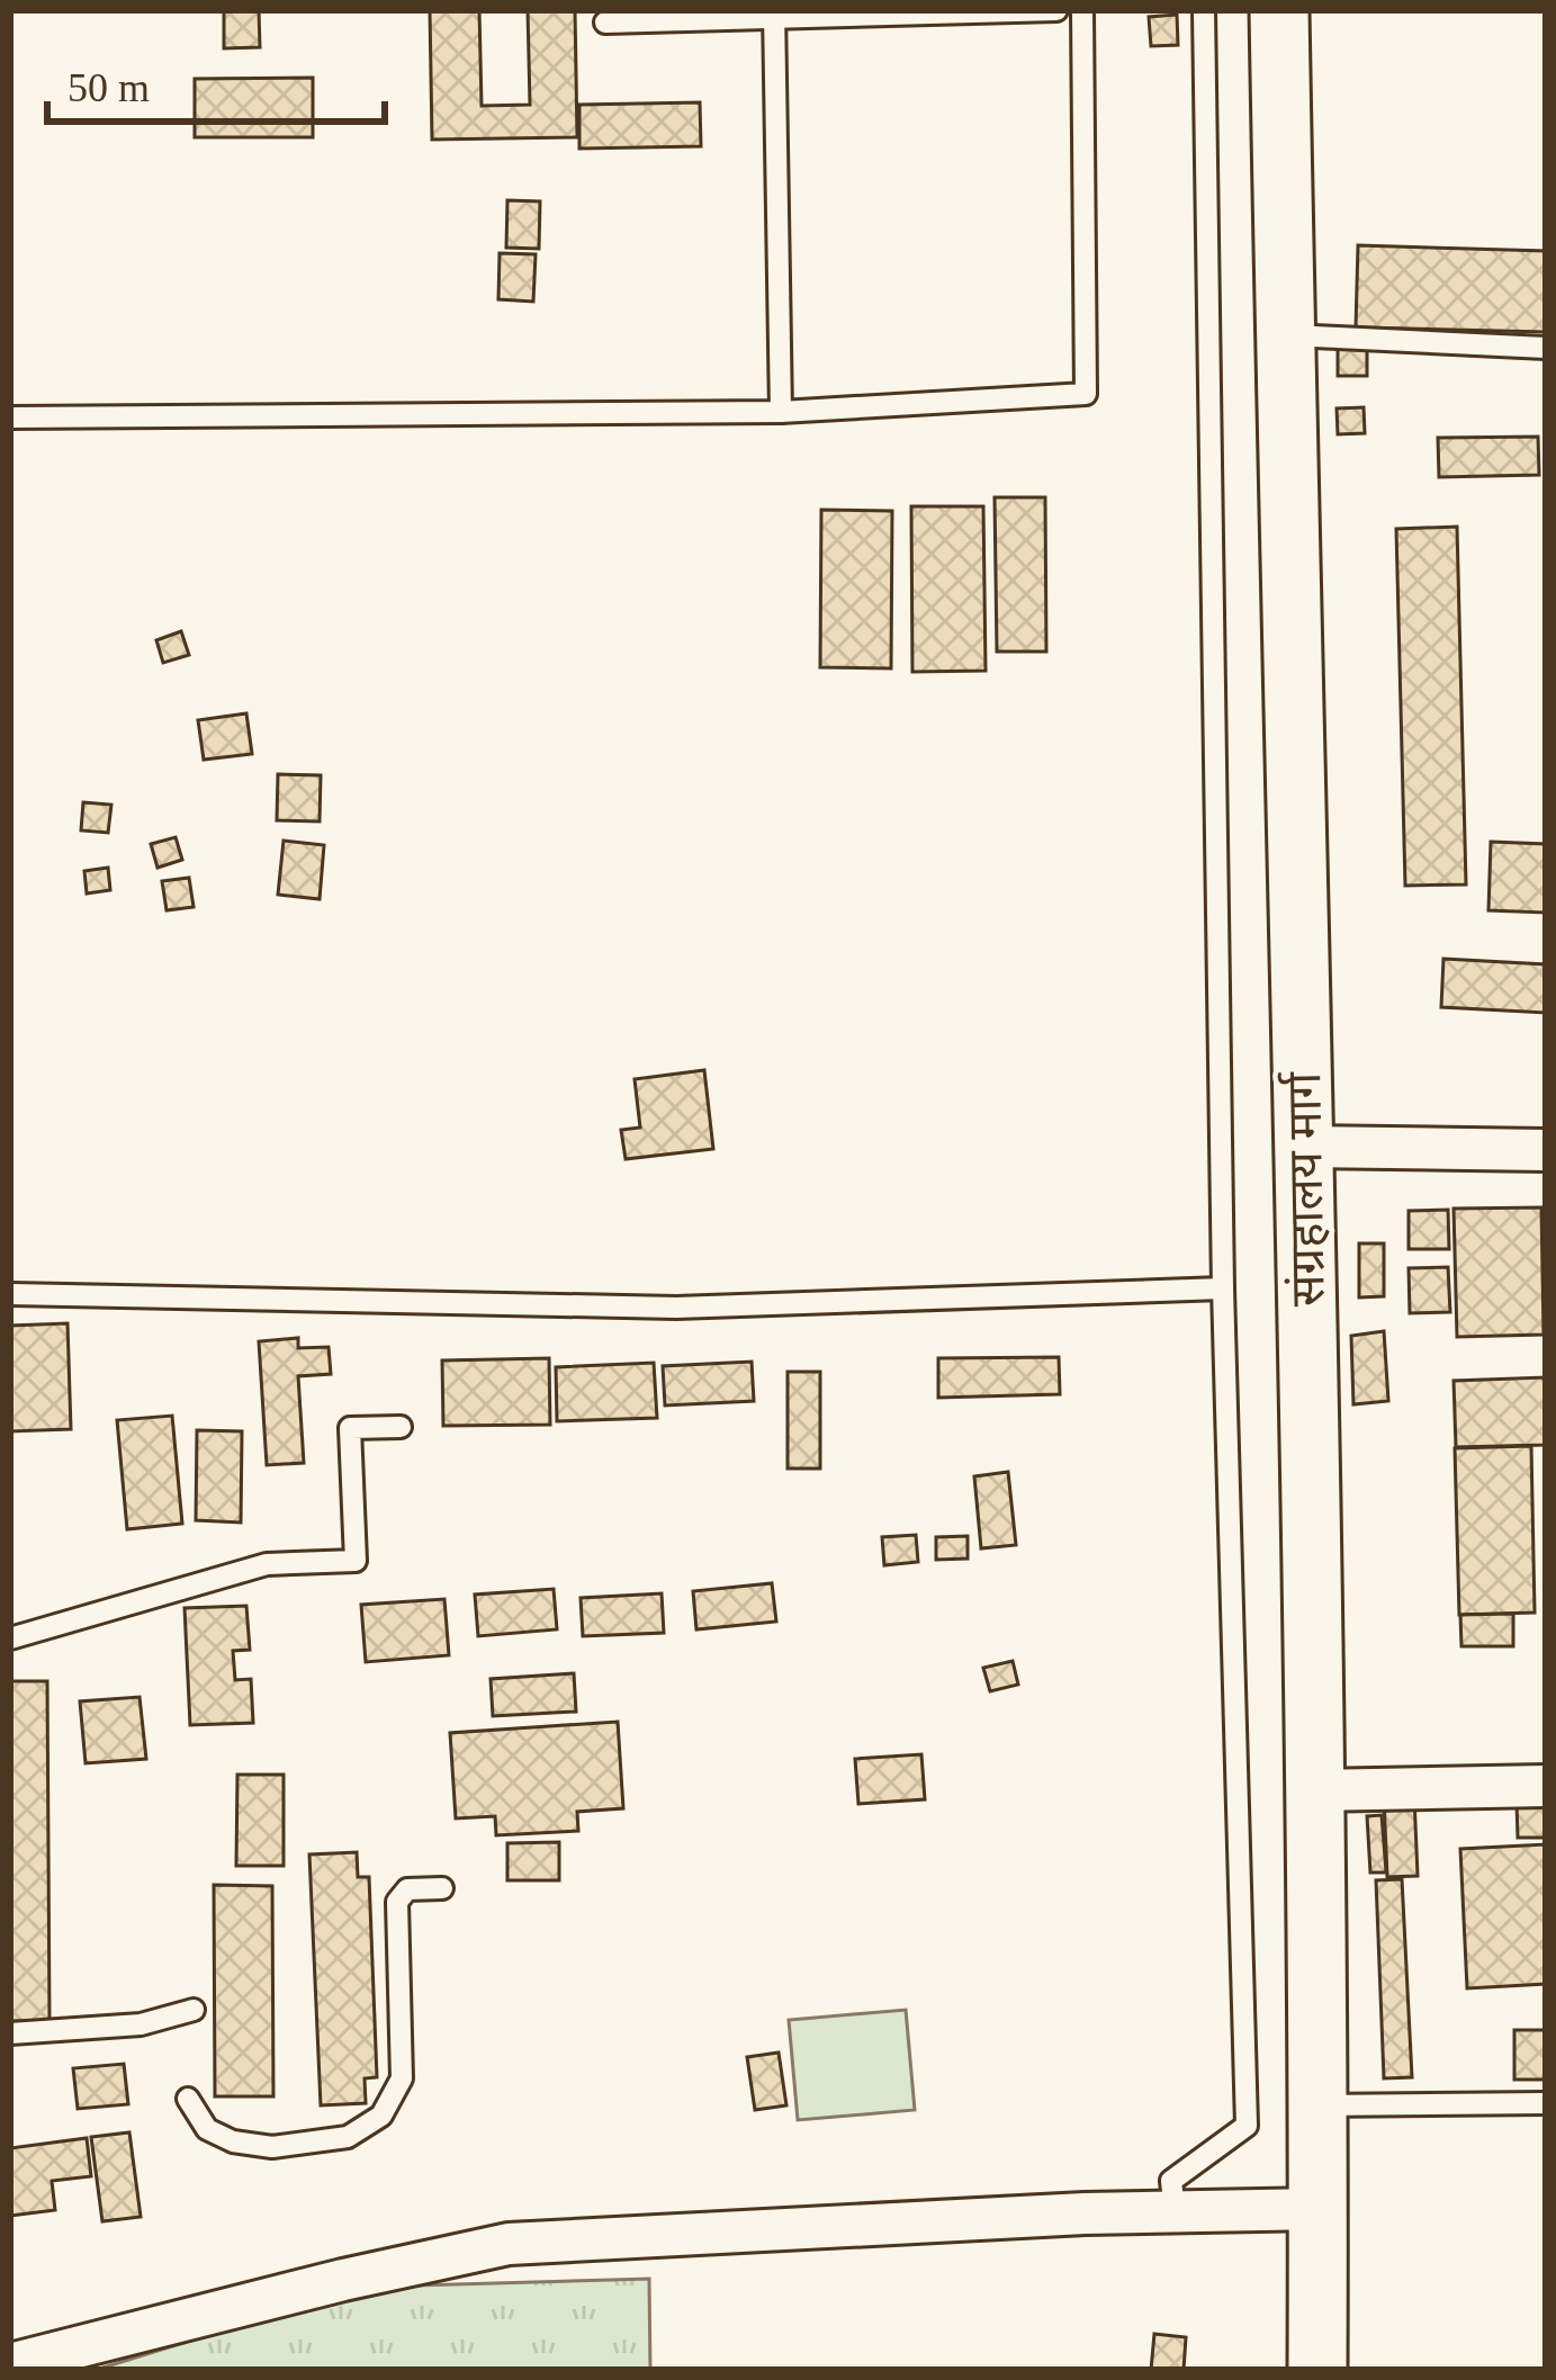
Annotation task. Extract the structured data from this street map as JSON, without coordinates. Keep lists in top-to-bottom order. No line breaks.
{"streets":{"main road":["संग्रहालय मार्ग"]},"scale_bar":"50 m"}
